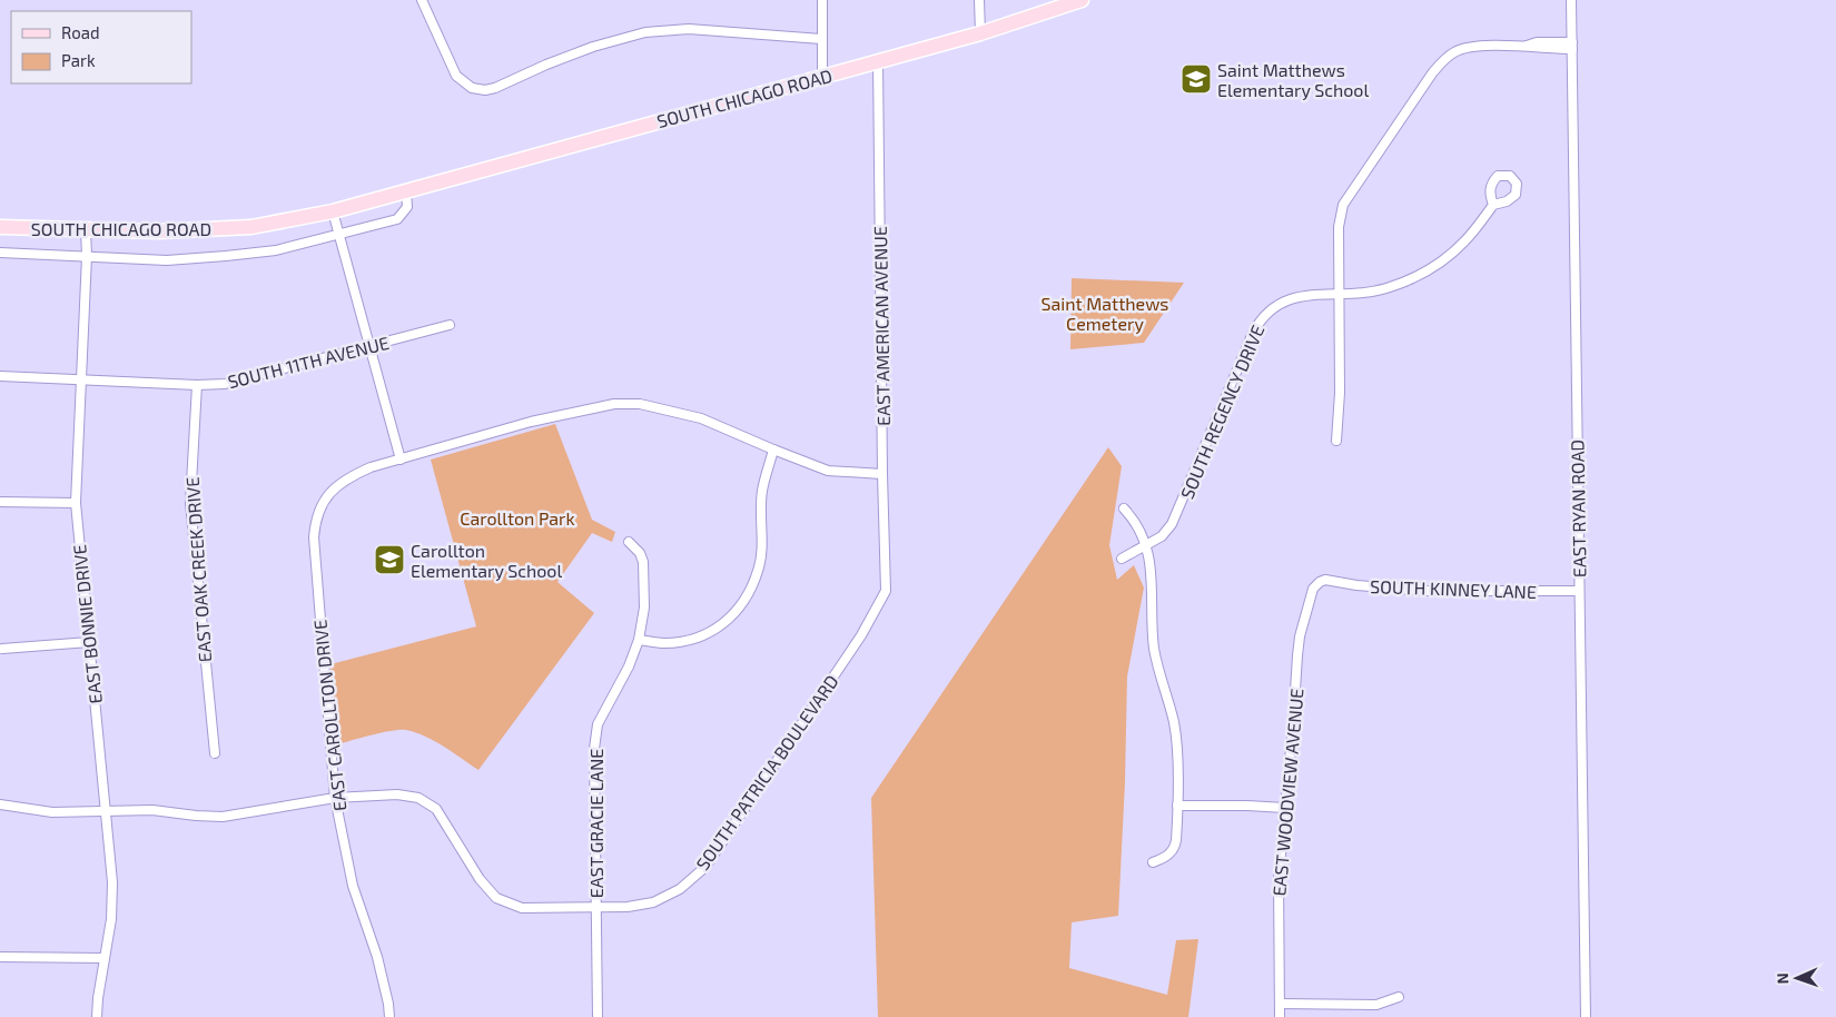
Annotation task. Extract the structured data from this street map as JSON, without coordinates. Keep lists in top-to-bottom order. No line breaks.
{"streets":{"main road":["SOUTH CHICAGO ROAD"],"street":["EAST AMERICAN AVENUE","SOUTH 11TH AVENUE","SOUTH REGENCY DRIVE","EAST RYAN ROAD","EAST OAK CREEK DRIVE","SOUTH KINNEY LANE","EAST BONNIE DRIVE","EAST CAROLLTON DRIVE","SOUTH PATRICIA BOULEVARD","EAST WOODVIEW AVENUE","EAST GRACIE LANE"]},"crossings":[["SOUTH CHICAGO ROAD","EAST AMERICAN AVENUE"],["SOUTH CHICAGO ROAD","EAST BONNIE DRIVE"],["EAST AMERICAN AVENUE","EAST CAROLLTON DRIVE"],["EAST AMERICAN AVENUE","SOUTH PATRICIA BOULEVARD"],["SOUTH 11TH AVENUE","EAST OAK CREEK DRIVE"],["SOUTH 11TH AVENUE","EAST BONNIE DRIVE"],["EAST RYAN ROAD","SOUTH KINNEY LANE"],["SOUTH KINNEY LANE","EAST WOODVIEW AVENUE"],["EAST BONNIE DRIVE","SOUTH PATRICIA BOULEVARD"],["EAST CAROLLTON DRIVE","SOUTH PATRICIA BOULEVARD"],["SOUTH PATRICIA BOULEVARD","EAST GRACIE LANE"]],"parks":["Saint Matthews Cemetery","Carollton Park"],"places":{"school or university":["Saint Matthews Elementary School","Carollton Elementary School"]},"legend":["Road","Park"],"north":"left"}
